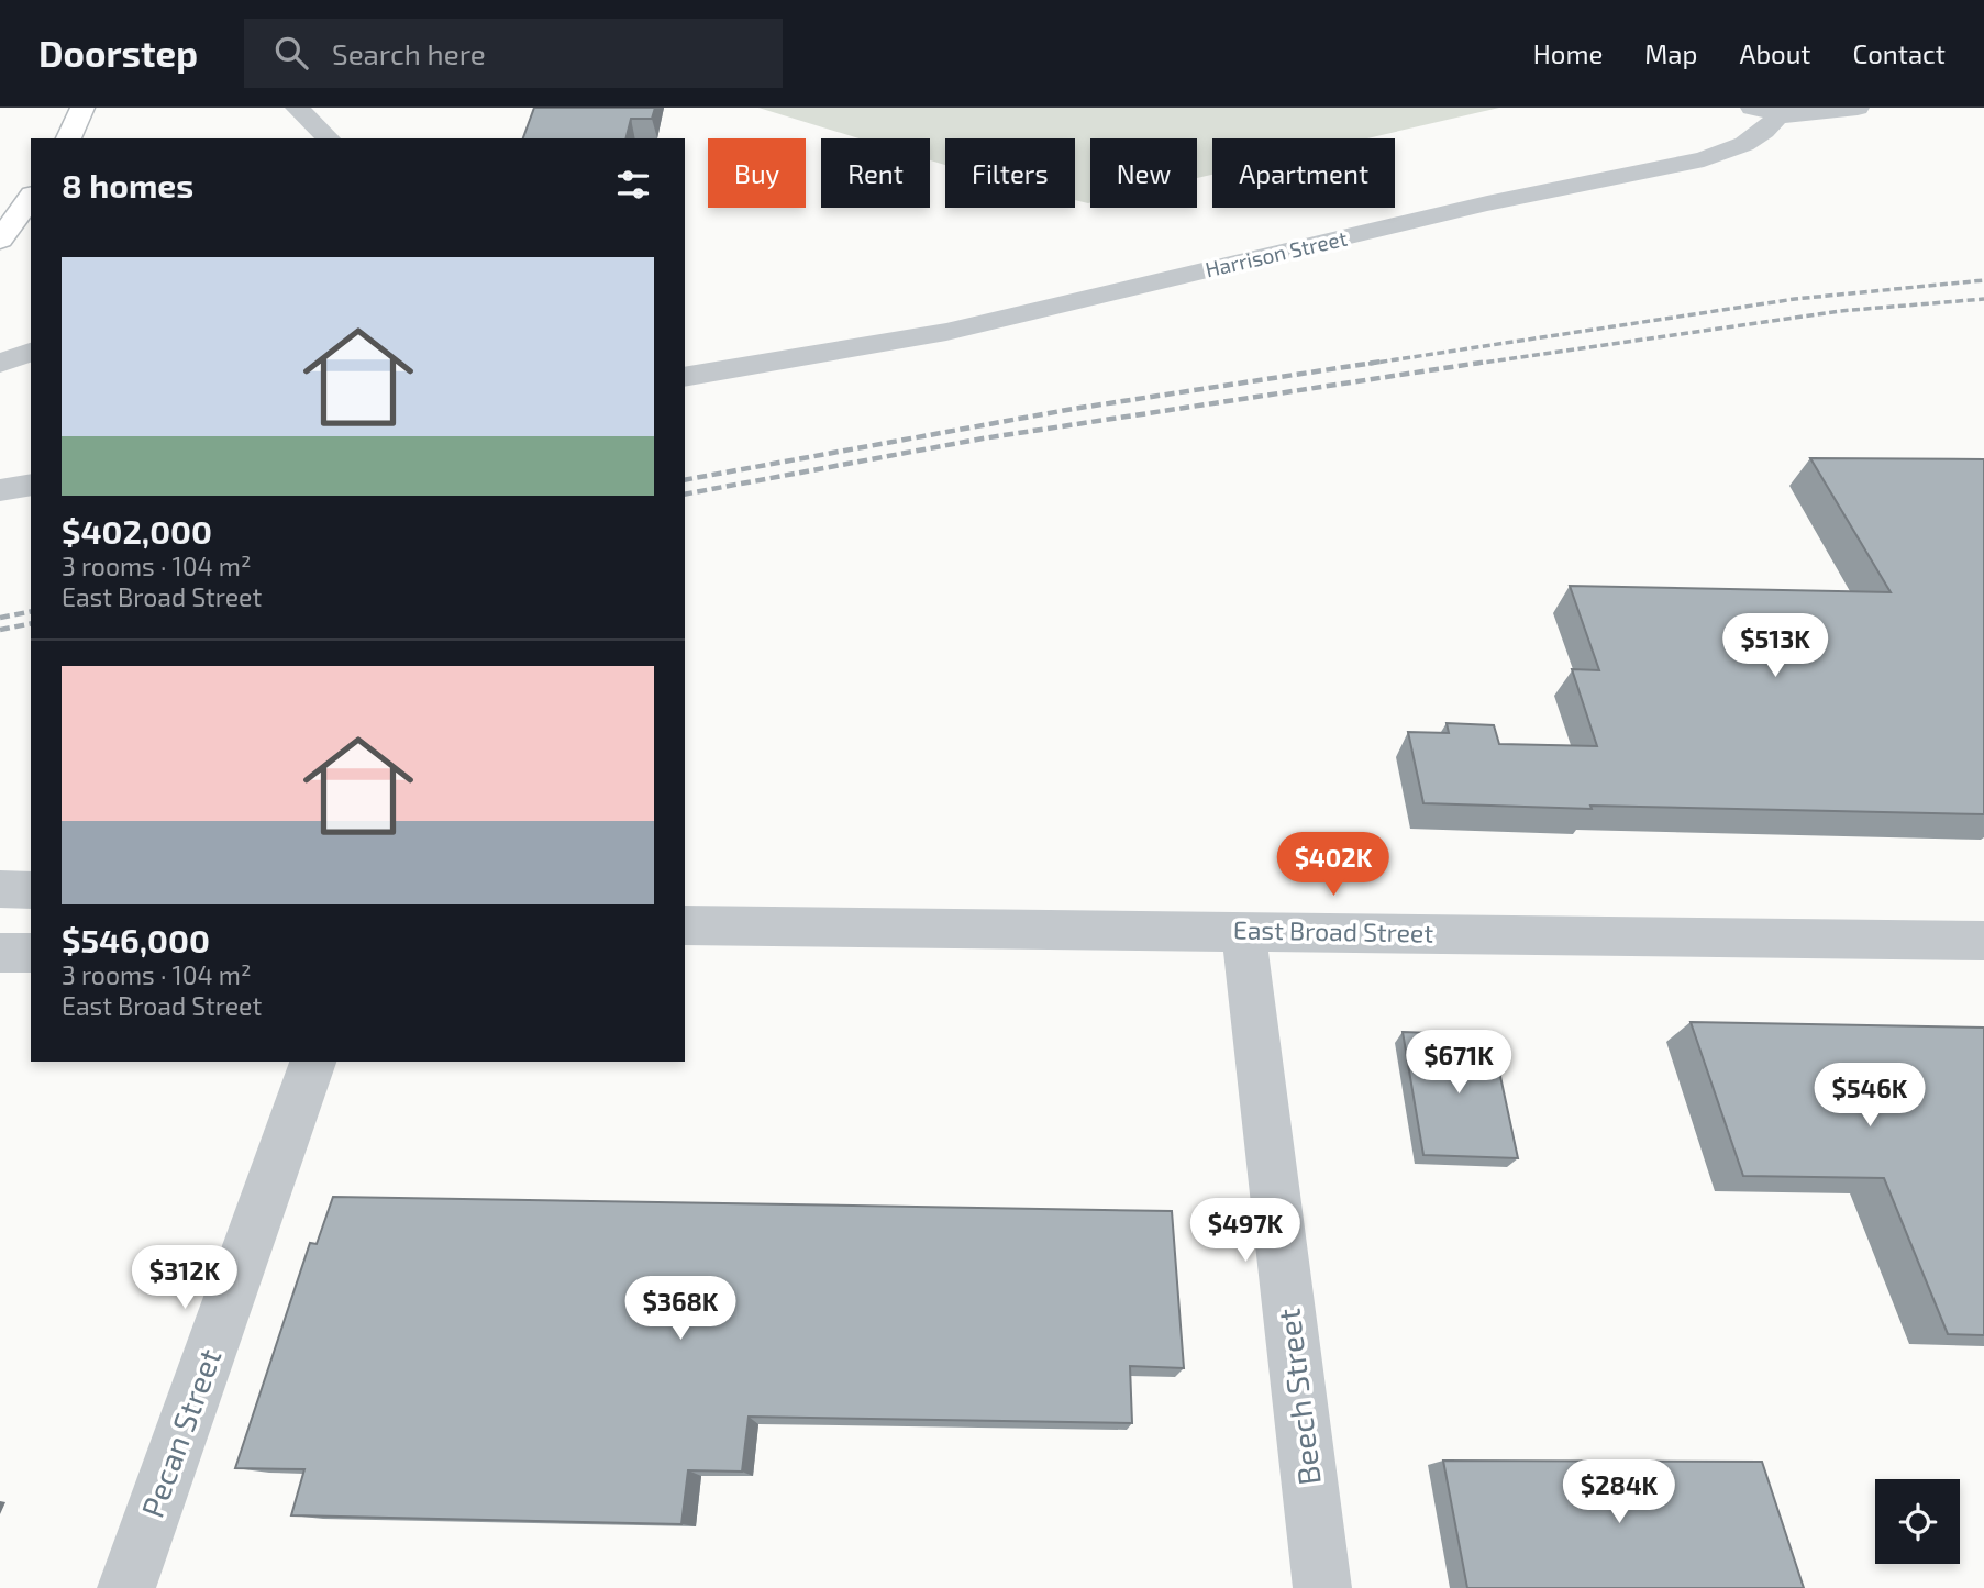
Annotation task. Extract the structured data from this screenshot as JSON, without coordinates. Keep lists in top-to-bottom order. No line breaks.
{"streets":{"street":["Harrison Street","East Broad Street","Beech Street","Pecan Street"]},"crossings":[["East Broad Street","Beech Street"]],"page":{"header":"Doorstep","search":"Search here","nav":["Home","Map","About","Contact"],"chip":["Buy","Rent","Filters","New","Apartment"],"heading":"8 homes","list":[{"name":"$402,000","note":"3 rooms · 104 m² · East Broad Street"},{"name":"$546,000","note":"3 rooms · 104 m² · East Broad Street"}],"price":["$513K","$402K","$671K","$546K","$497K","$312K","$368K","$284K"]}}
